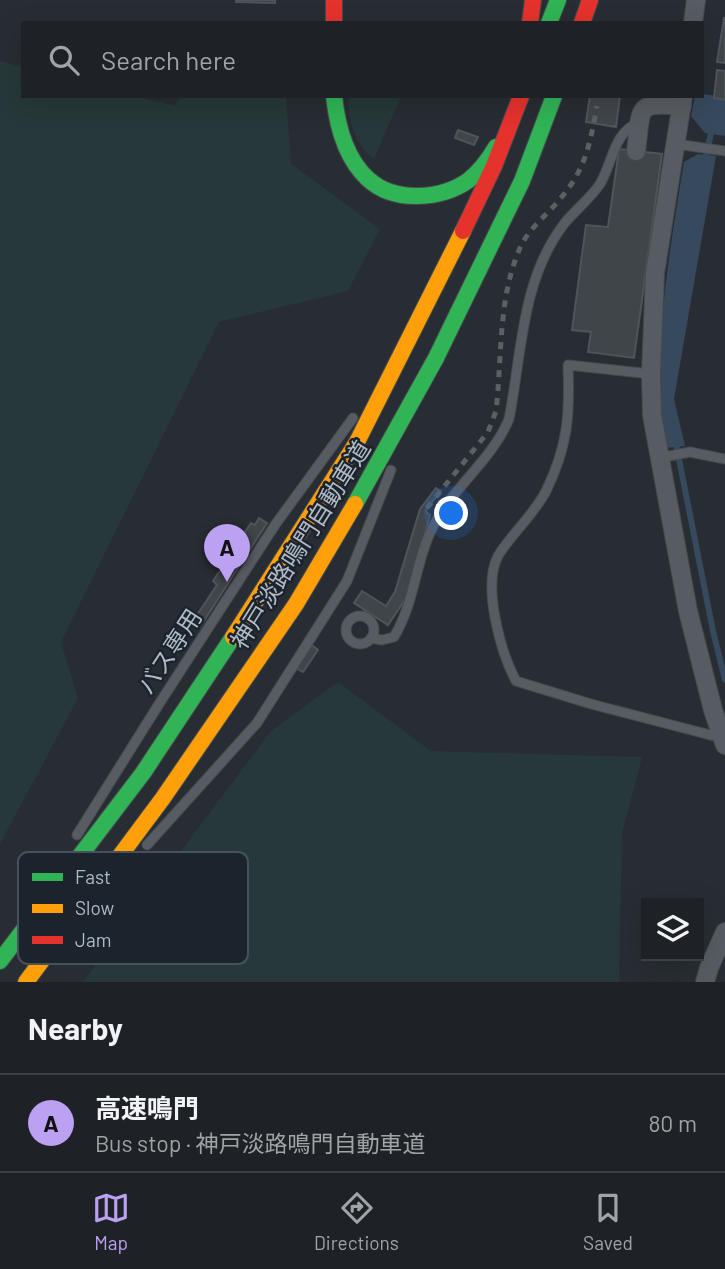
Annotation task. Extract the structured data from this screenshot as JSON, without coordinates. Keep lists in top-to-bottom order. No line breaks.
{"streets":{"main road":["神戸淡路鳴門自動車道"],"lane":["バス専用"]},"crossings":[["神戸淡路鳴門自動車道","バス専用"]],"legend":["Fast","Slow","Jam"],"page":{"search":"Search here","pins":"A","heading":"Nearby","list":[{"mark":"A","name":"高速鳴門","note":"Bus stop · 神戸淡路鳴門自動車道","value":"80 m"}],"nav":["Map","Directions","Saved"]}}
